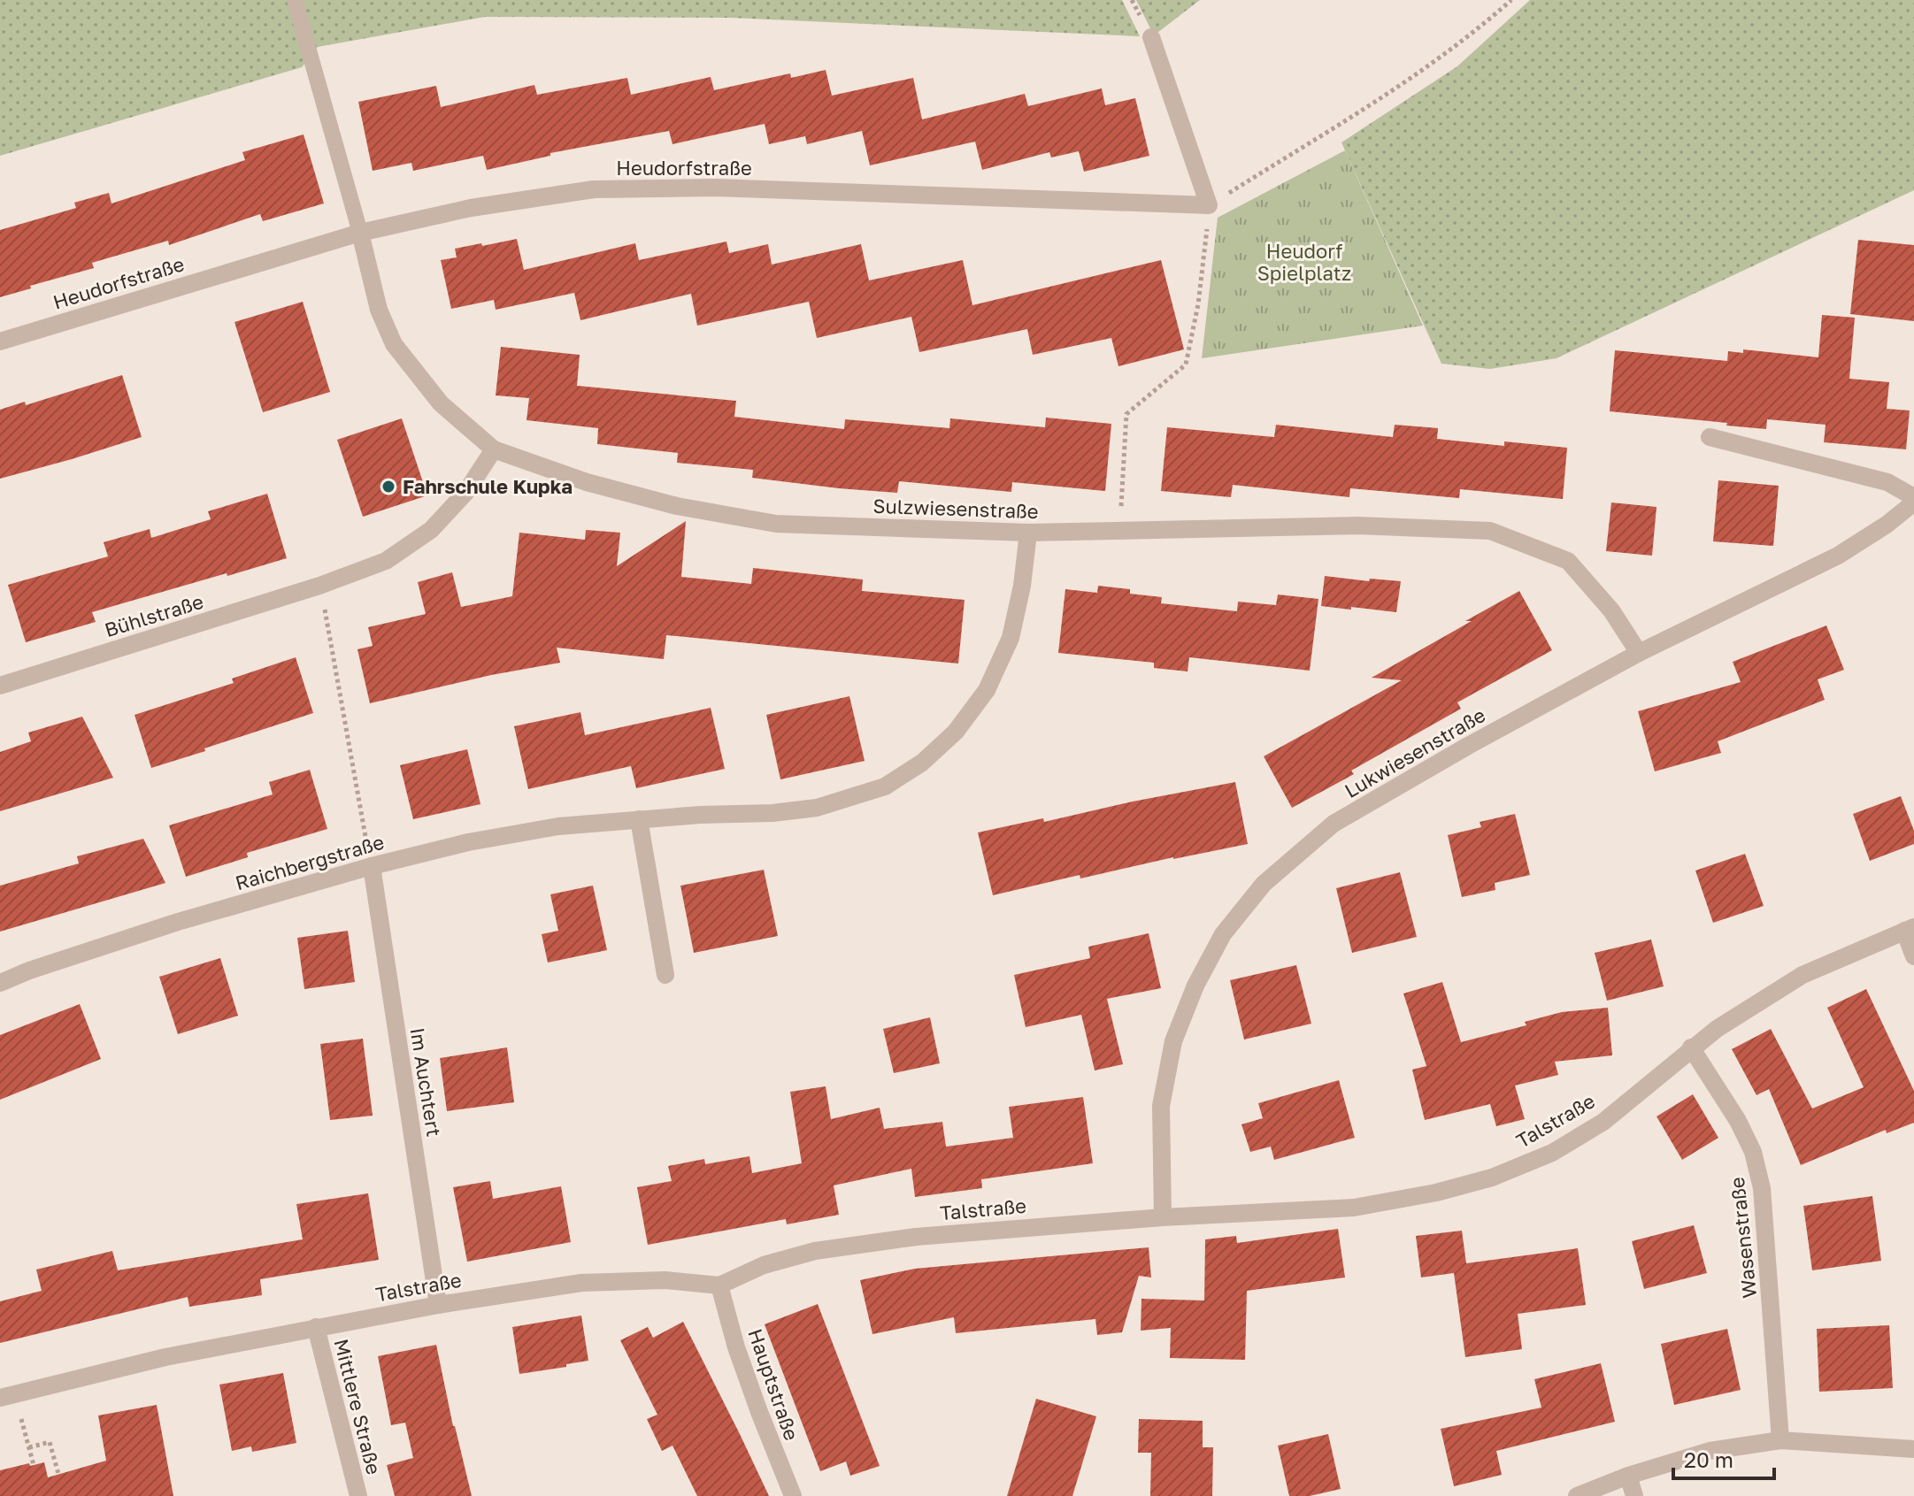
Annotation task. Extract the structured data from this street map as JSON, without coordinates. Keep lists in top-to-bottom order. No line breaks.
{"streets":{"street":["Heudorfstraße","Sulzwiesenstraße","Bühlstraße","Lukwiesenstraße","Raichbergstraße","Im Auchtert","Talstraße","Wasenstraße","Hauptstraße","Mittlere Straße"]},"crossings":[["Heudorfstraße","Sulzwiesenstraße"],["Sulzwiesenstraße","Bühlstraße"],["Sulzwiesenstraße","Lukwiesenstraße"],["Sulzwiesenstraße","Raichbergstraße"],["Lukwiesenstraße","Talstraße"],["Raichbergstraße","Im Auchtert"],["Im Auchtert","Talstraße"],["Talstraße","Wasenstraße"],["Talstraße","Hauptstraße"],["Talstraße","Mittlere Straße"]],"parks":["Heudorf Spielplatz"],"places":["Fahrschule Kupka"],"scale_bar":"20 m"}
